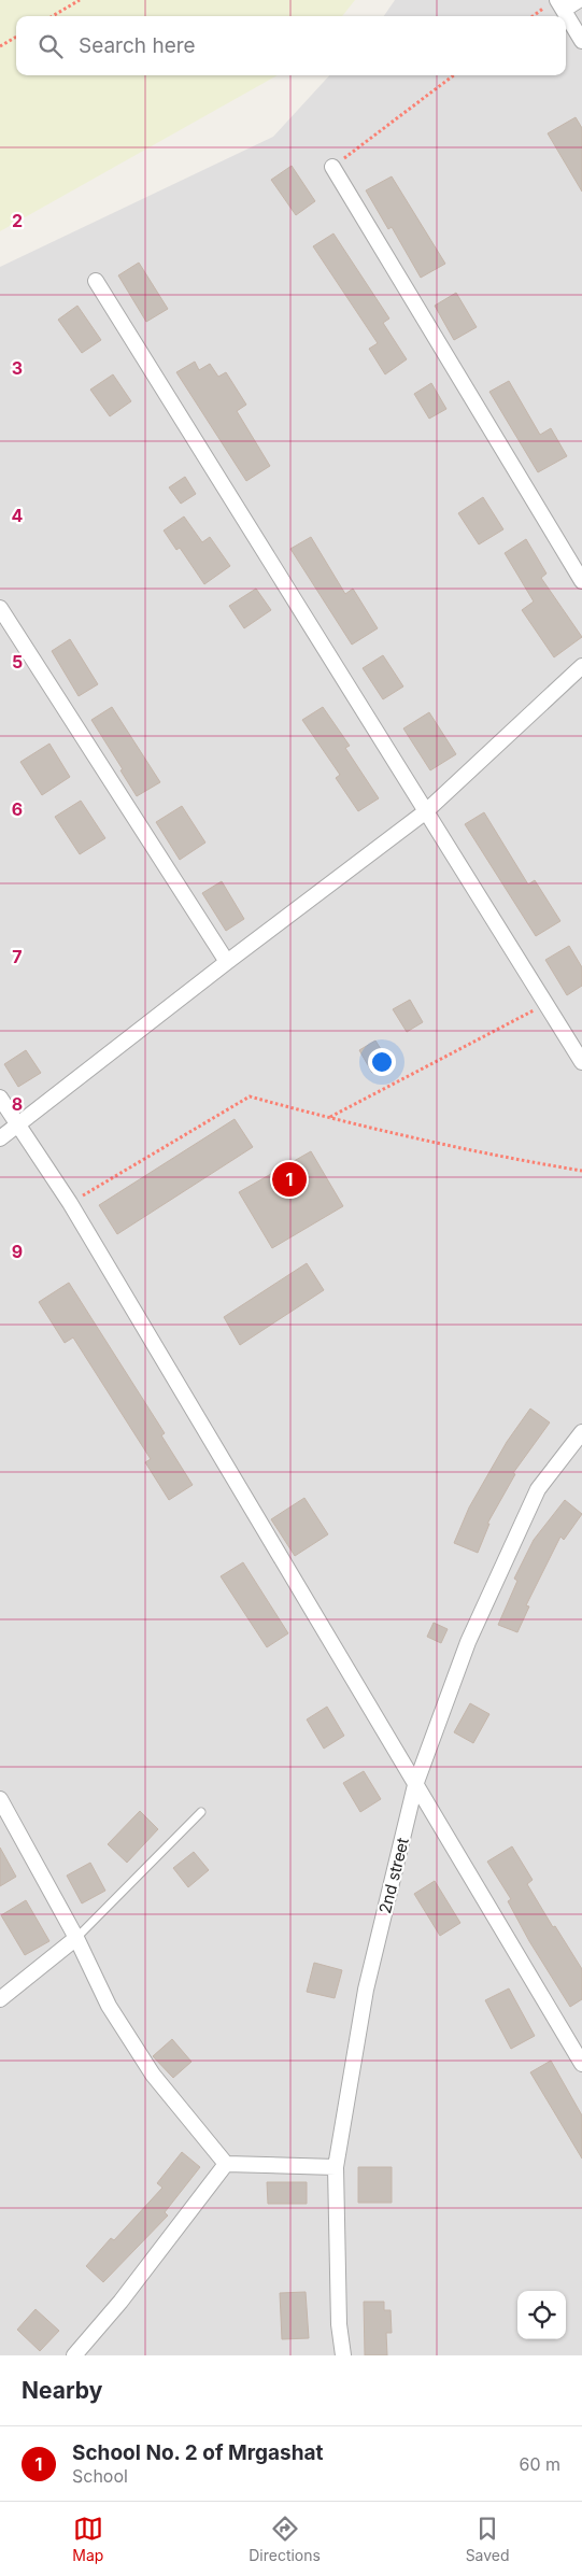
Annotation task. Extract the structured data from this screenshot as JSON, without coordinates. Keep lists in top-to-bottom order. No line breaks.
{"streets":{"street":["2nd street"]},"page":{"search":"Search here","pins":"1","heading":"Nearby","list":[{"mark":"1","name":"School No. 2 of Mrgashat","note":"School","value":"60 m"}],"nav":["Map","Directions","Saved"]},"grid":{"rows":["2","3","4","5","6","7","8","9"]}}
